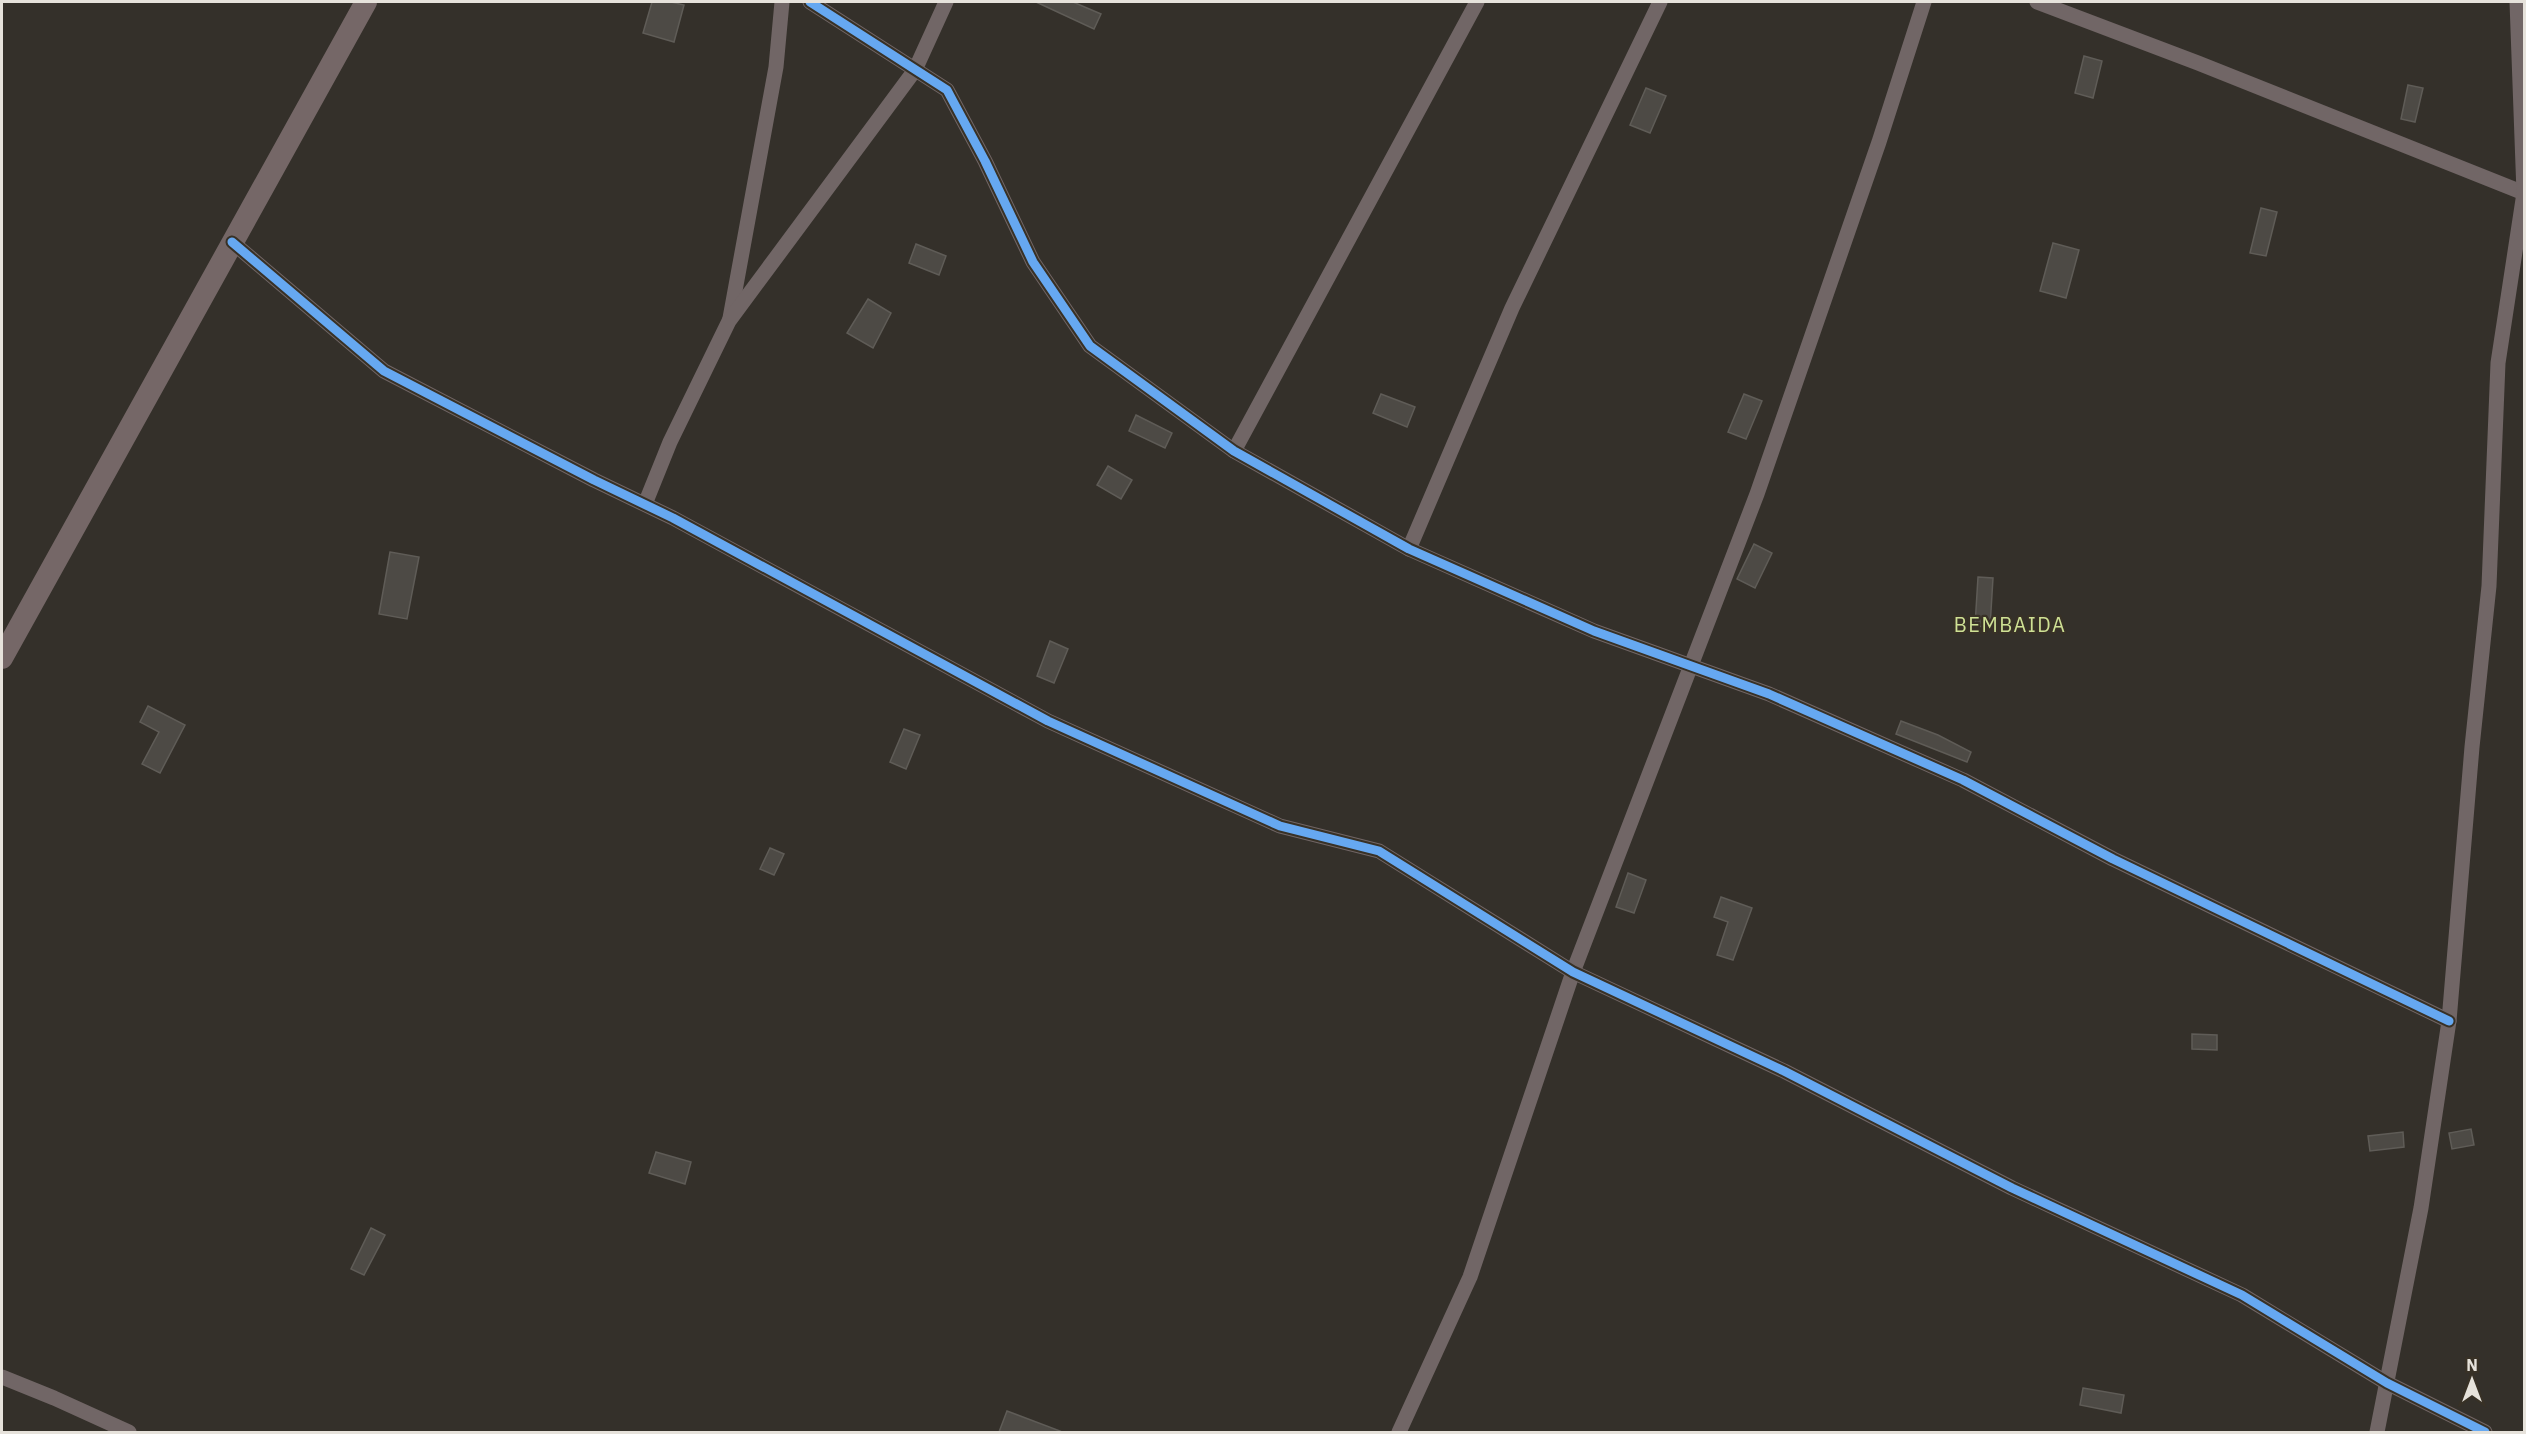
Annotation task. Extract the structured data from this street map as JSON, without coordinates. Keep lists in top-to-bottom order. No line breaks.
{"districts":["BEMBAIDA"],"north":"top"}
